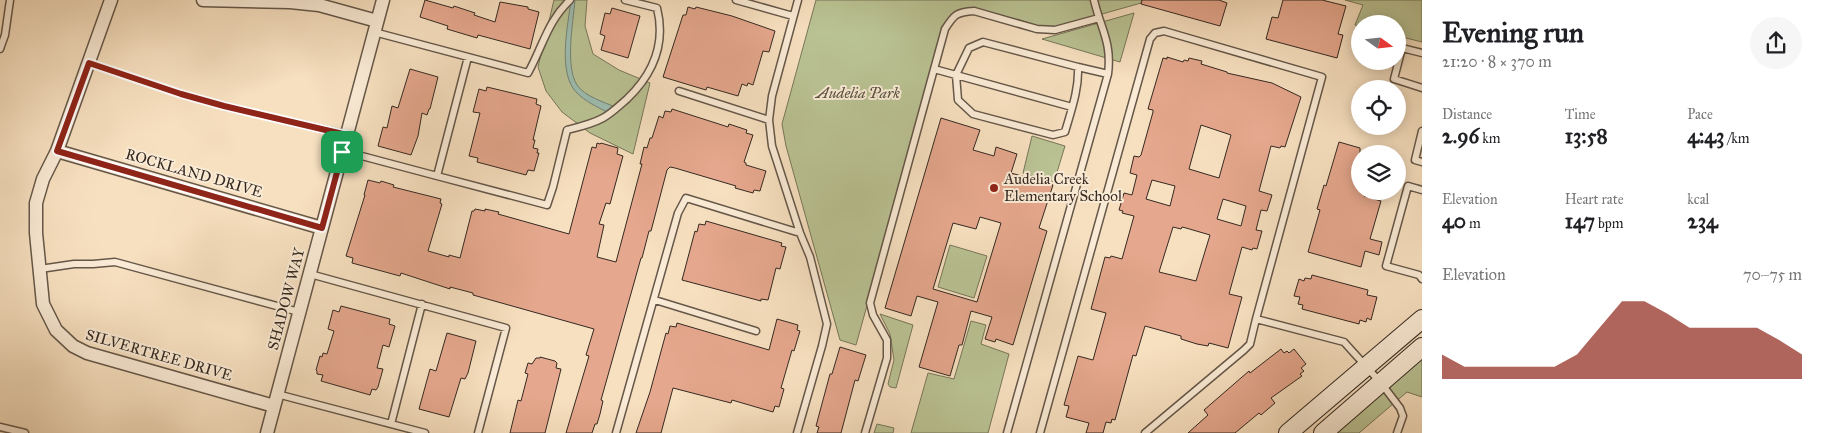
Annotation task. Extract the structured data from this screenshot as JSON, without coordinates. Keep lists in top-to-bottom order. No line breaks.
{"streets":{"street":["ROCKLAND DRIVE","SHADOW WAY","SILVERTREE DRIVE"]},"crossings":[["ROCKLAND DRIVE","SHADOW WAY"],["ROCKLAND DRIVE","SILVERTREE DRIVE"],["SHADOW WAY","SILVERTREE DRIVE"]],"parks":["Audelia Park"],"places":["Audelia Creek Elementary School"],"north":"right","page":{"heading":["Evening run","21:20 · 8 × 370 m"],"stats":[["Distance","2.96 km"],["Time","13:58"],["Pace","4:43 /km"],["Elevation","40 m"],["Heart rate","147 bpm"],["kcal","234"]],"chart":["Elevation","70–75 m"]}}
